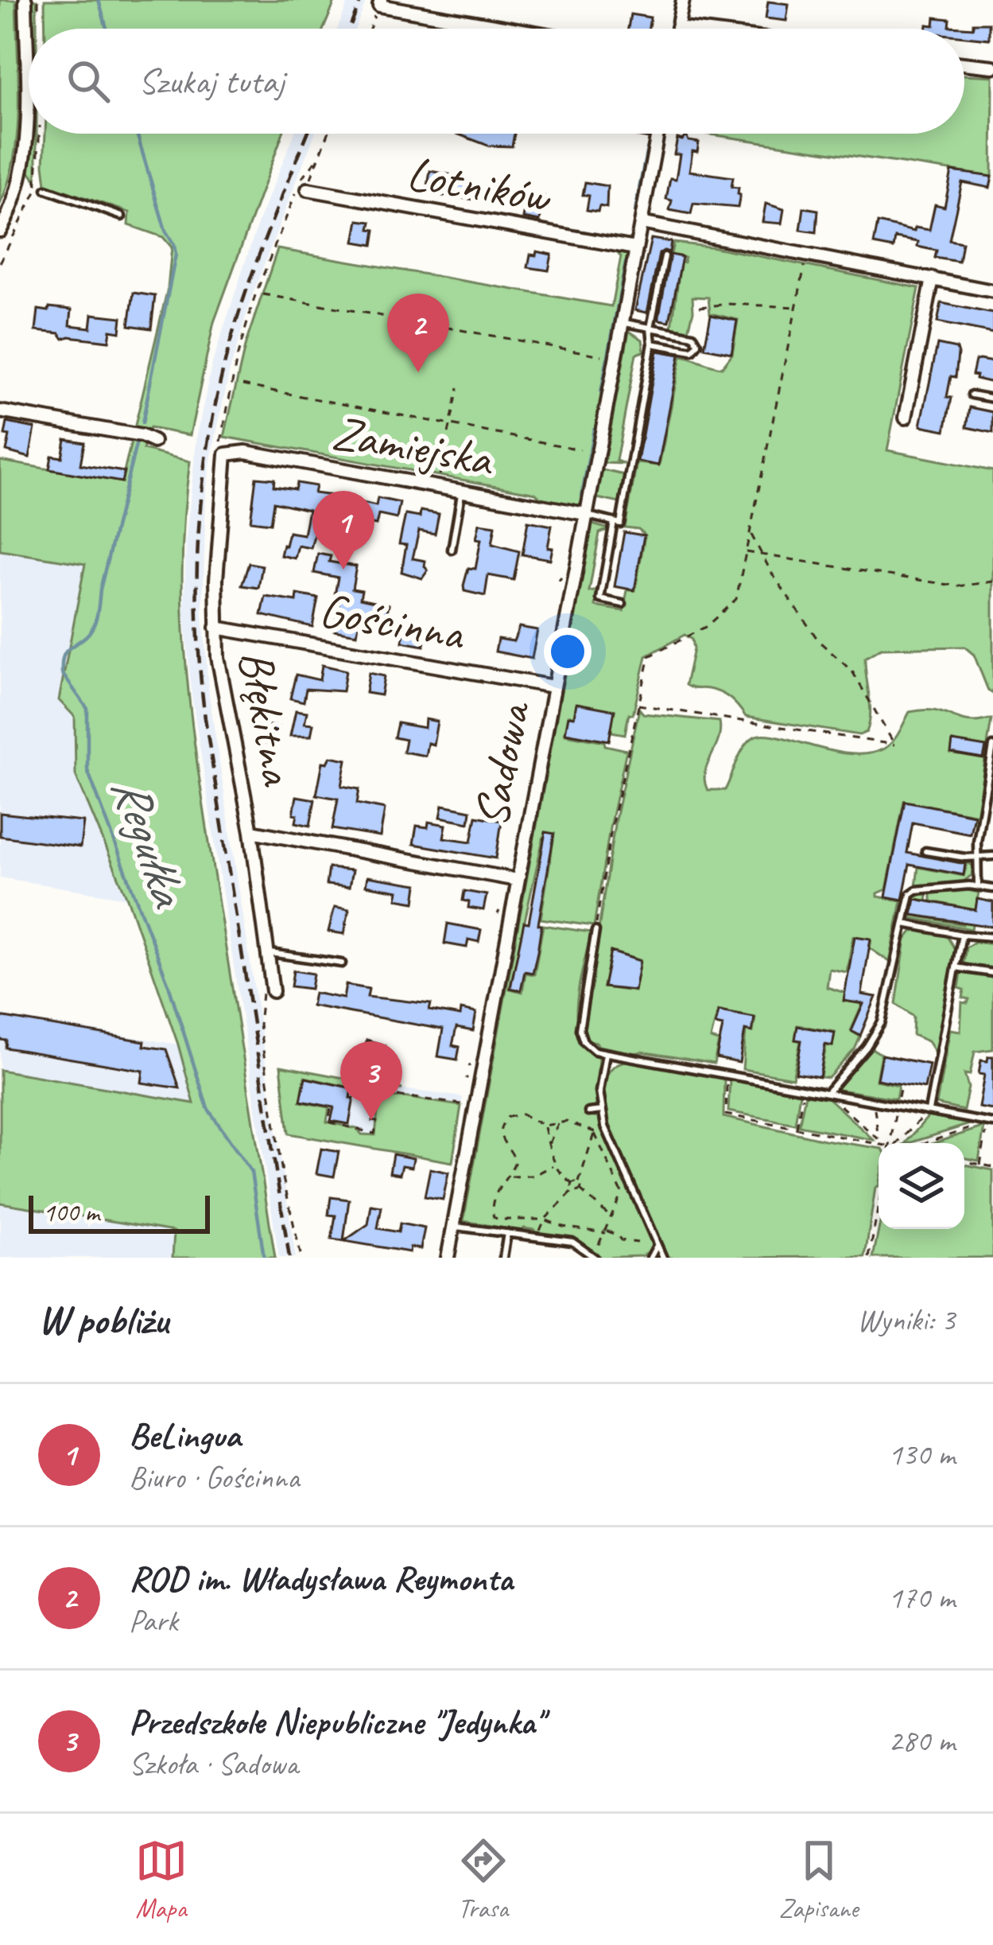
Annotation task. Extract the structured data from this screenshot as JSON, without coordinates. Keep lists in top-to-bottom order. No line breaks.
{"streets":{"street":["Lotników","Zamiejska","Gościnna","Błękitna","Sadowa"]},"crossings":[["Lotników","Sadowa"],["Zamiejska","Błękitna"],["Zamiejska","Sadowa"],["Gościnna","Błękitna"],["Gościnna","Sadowa"]],"water":["Regułka"],"scale_bar":"100 m","page":{"search":"Szukaj tutaj","pins":["2","1","3"],"scale":"100 m","heading":["W pobliżu","Wyniki: 3"],"list":[{"mark":"1","name":"BeLingua","note":"Biuro · Gościnna","value":"130 m"},{"mark":"2","name":"ROD im. Władysława Reymonta","note":"Park","value":"170 m"},{"mark":"3","name":"Przedszkole Niepubliczne \"Jedynka\"","note":"Szkoła · Sadowa","value":"280 m"}],"nav":["Mapa","Trasa","Zapisane"]}}
